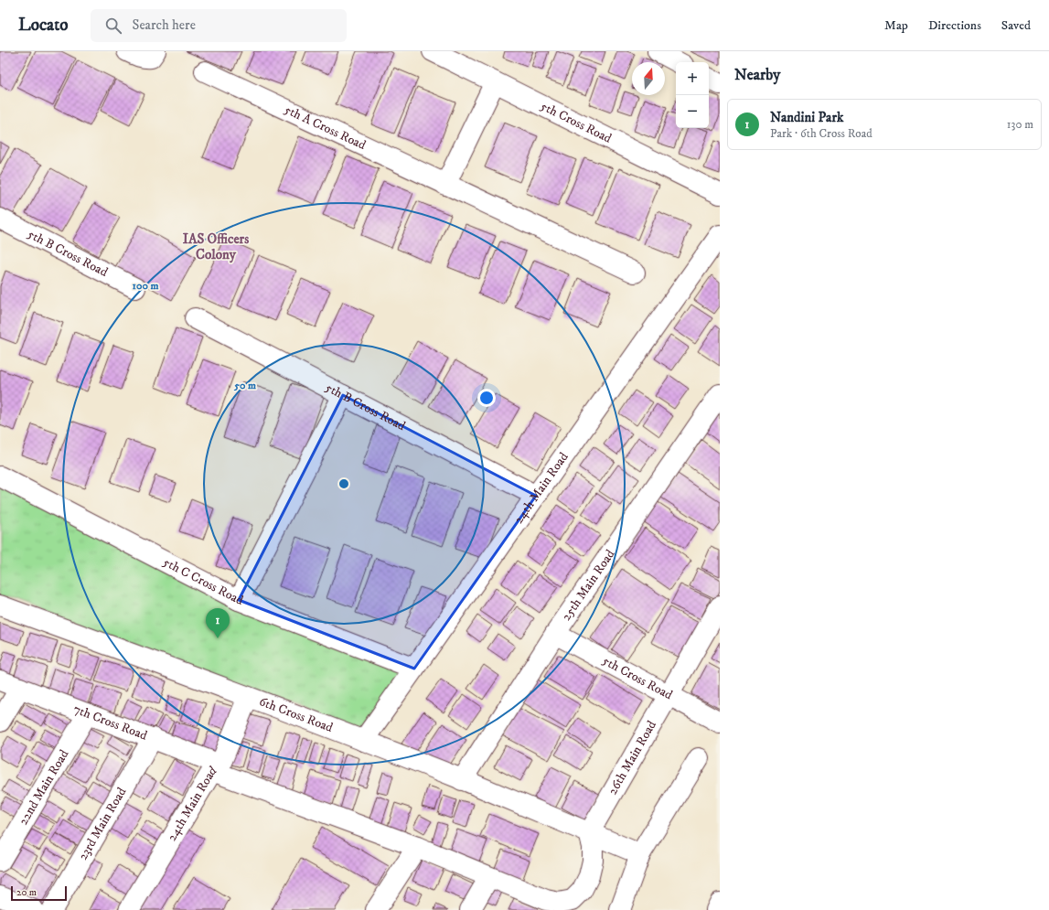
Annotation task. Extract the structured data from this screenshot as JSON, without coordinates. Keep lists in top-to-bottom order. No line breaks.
{"streets":{"street":["5th Cross Road","5th A Cross Road","5th B Cross Road","24th Main Road","5th C Cross Road","25th Main Road","6th Cross Road","7th Cross Road","26th Main Road","22nd Main Road","23rd Main Road"]},"crossings":[["5th Cross Road","25th Main Road"],["5th Cross Road","26th Main Road"],["5th B Cross Road","24th Main Road"],["24th Main Road","5th C Cross Road"],["24th Main Road","6th Cross Road"],["24th Main Road","7th Cross Road"],["25th Main Road","6th Cross Road"],["6th Cross Road","26th Main Road"],["7th Cross Road","22nd Main Road"],["7th Cross Road","23rd Main Road"]],"districts":["IAS Officers Colony"],"scale_bar":"20 m","north":"top","page":{"header":"Locato","search":"Search here","nav":["Map","Directions","Saved"],"heading":"Nearby","map_buttons":["+","−"],"list":[{"mark":"1","name":"Nandini Park","note":"Park · 6th Cross Road","value":"130 m"}],"pins":"1","scale":"20 m"},"rings":["100 m","50 m"]}
